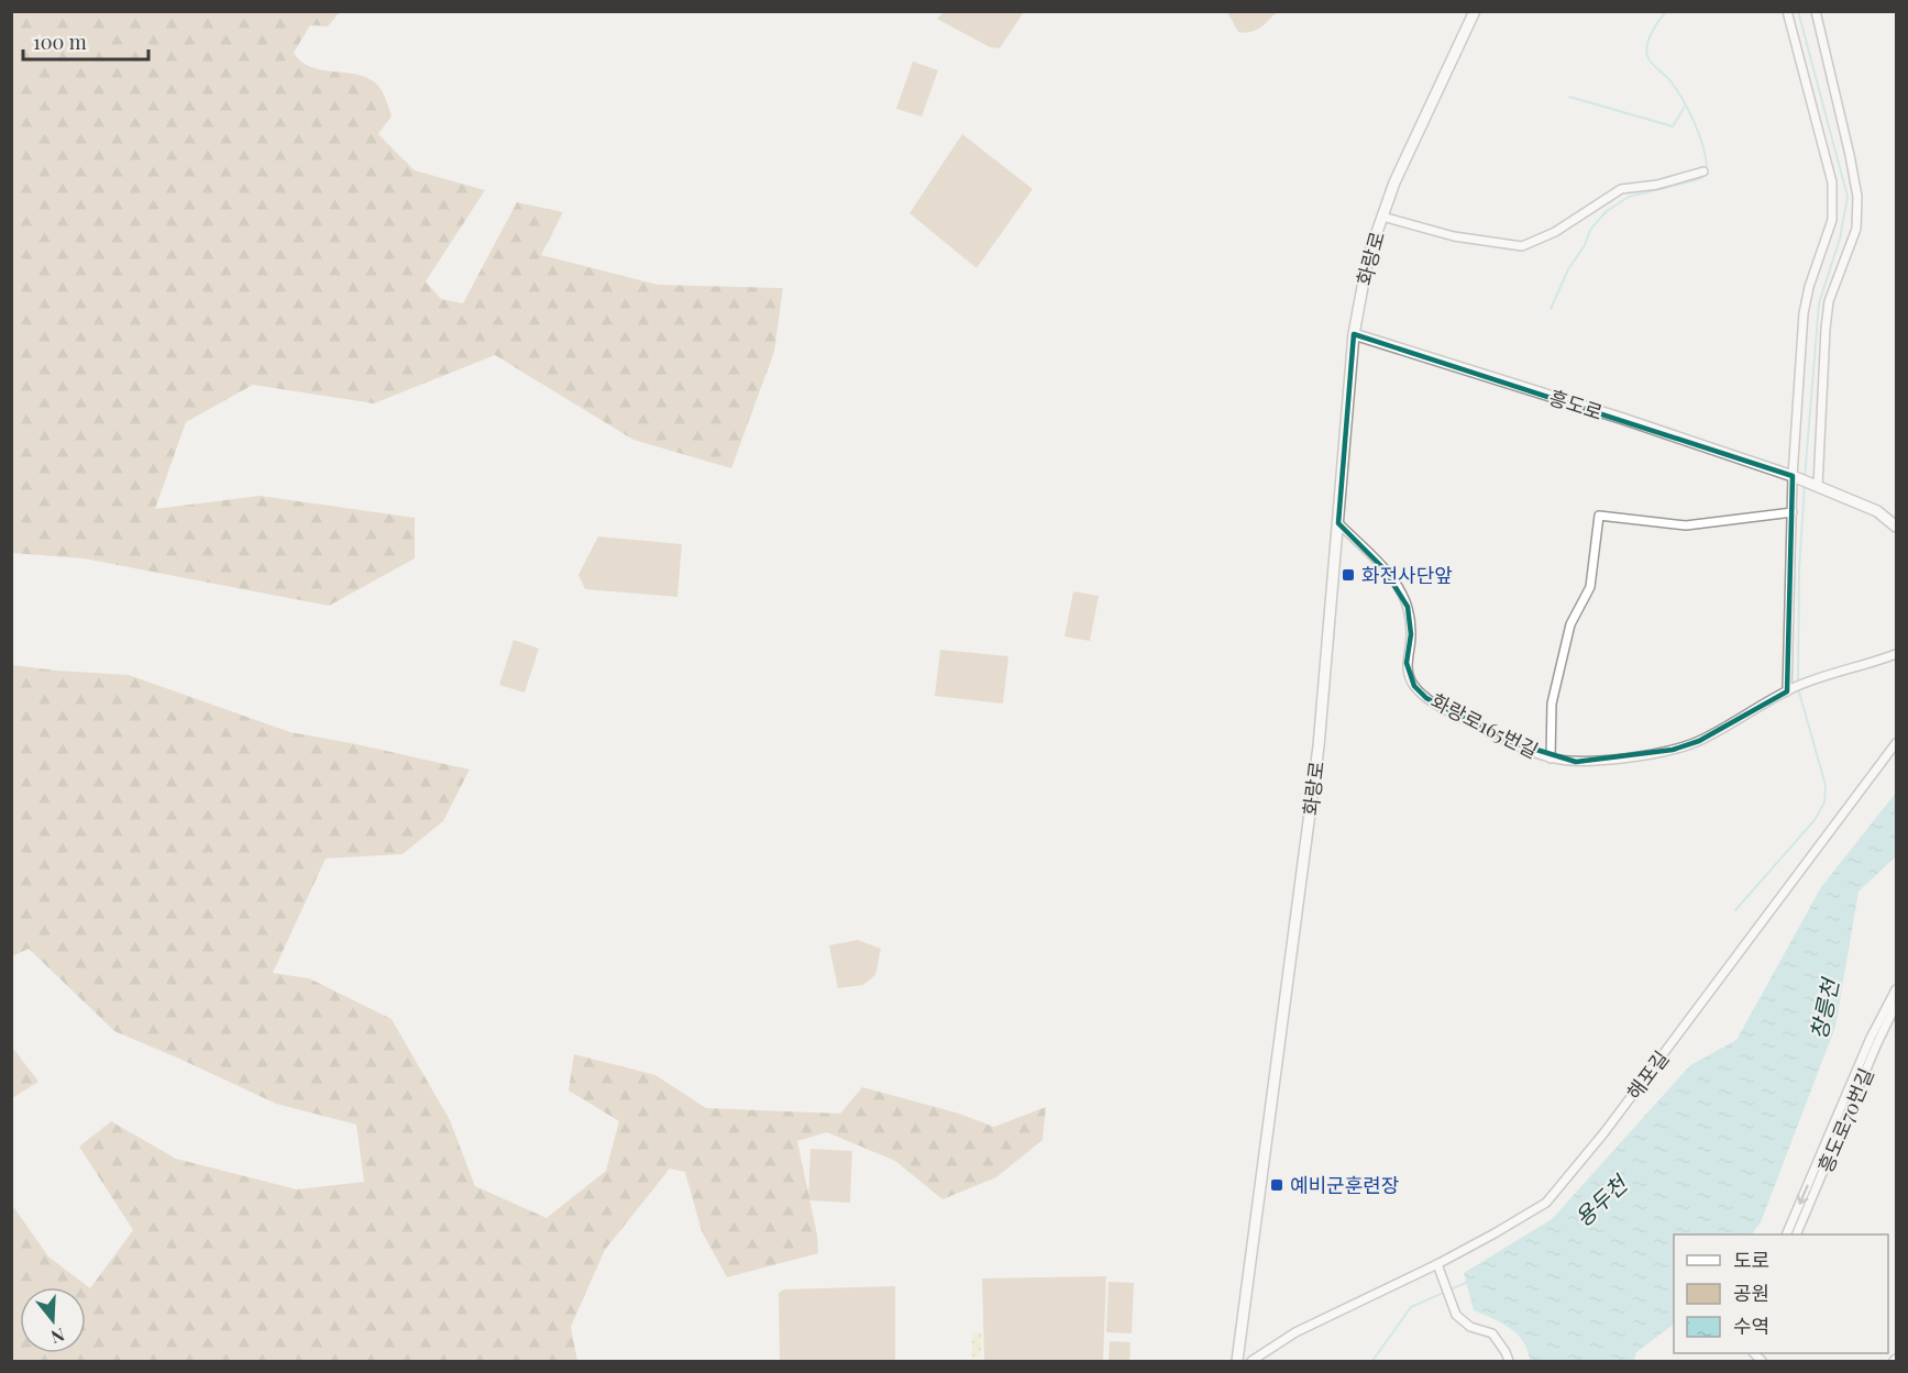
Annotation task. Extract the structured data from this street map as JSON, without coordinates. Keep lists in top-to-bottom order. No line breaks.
{"streets":{"main road":["화랑로","흥도로"],"street":["화랑로165번길","해포길","흥도로70번길"]},"crossings":[["화랑로","흥도로"],["화랑로","화랑로165번길"]],"water":["창릉천","용두천"],"places":{"transit":["화전사단앞","예비군훈련장"]},"legend":["도로","공원","수역"],"scale_bar":"100 m","north":"bottom"}
